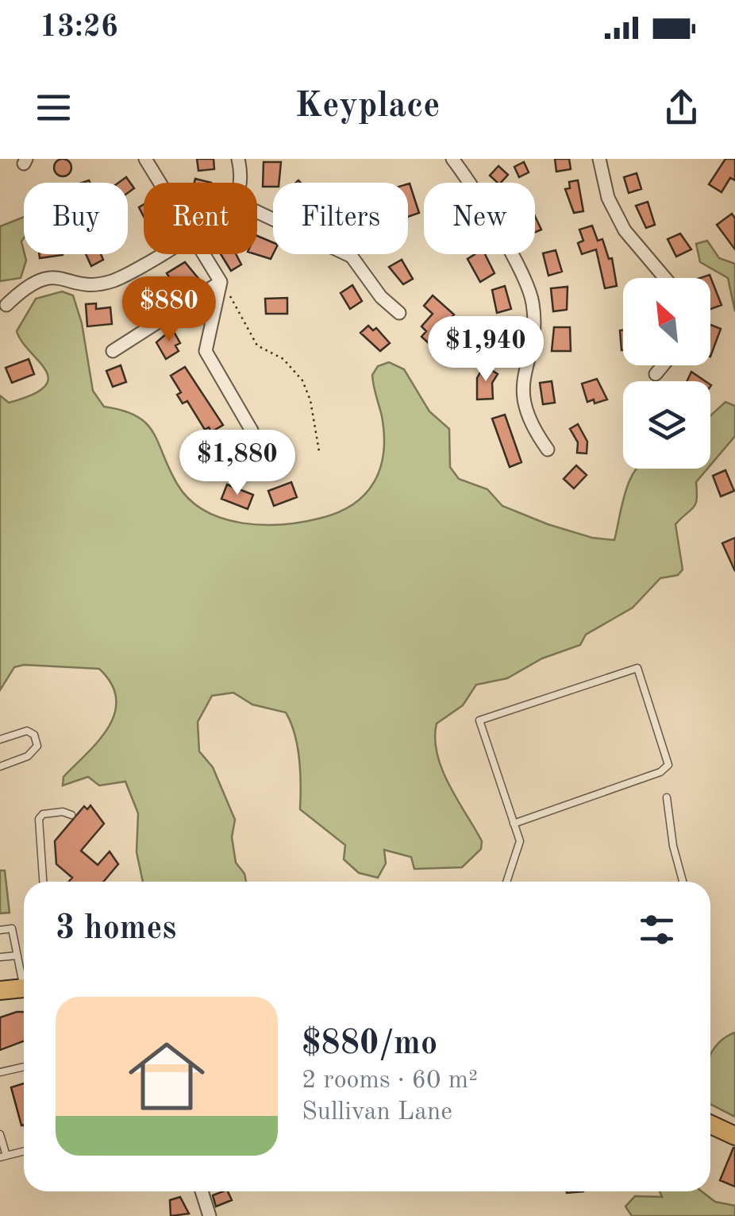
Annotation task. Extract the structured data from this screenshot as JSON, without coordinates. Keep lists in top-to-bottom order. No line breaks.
{"north":"top left","page":{"status":"13:26","header":"Keyplace","chip":["Buy","Rent","Filters","New"],"price":["$880","$1,940","$1,880"],"heading":"3 homes","list":[{"name":"$880/mo","note":"2 rooms · 60 m² · Sullivan Lane"}]}}
